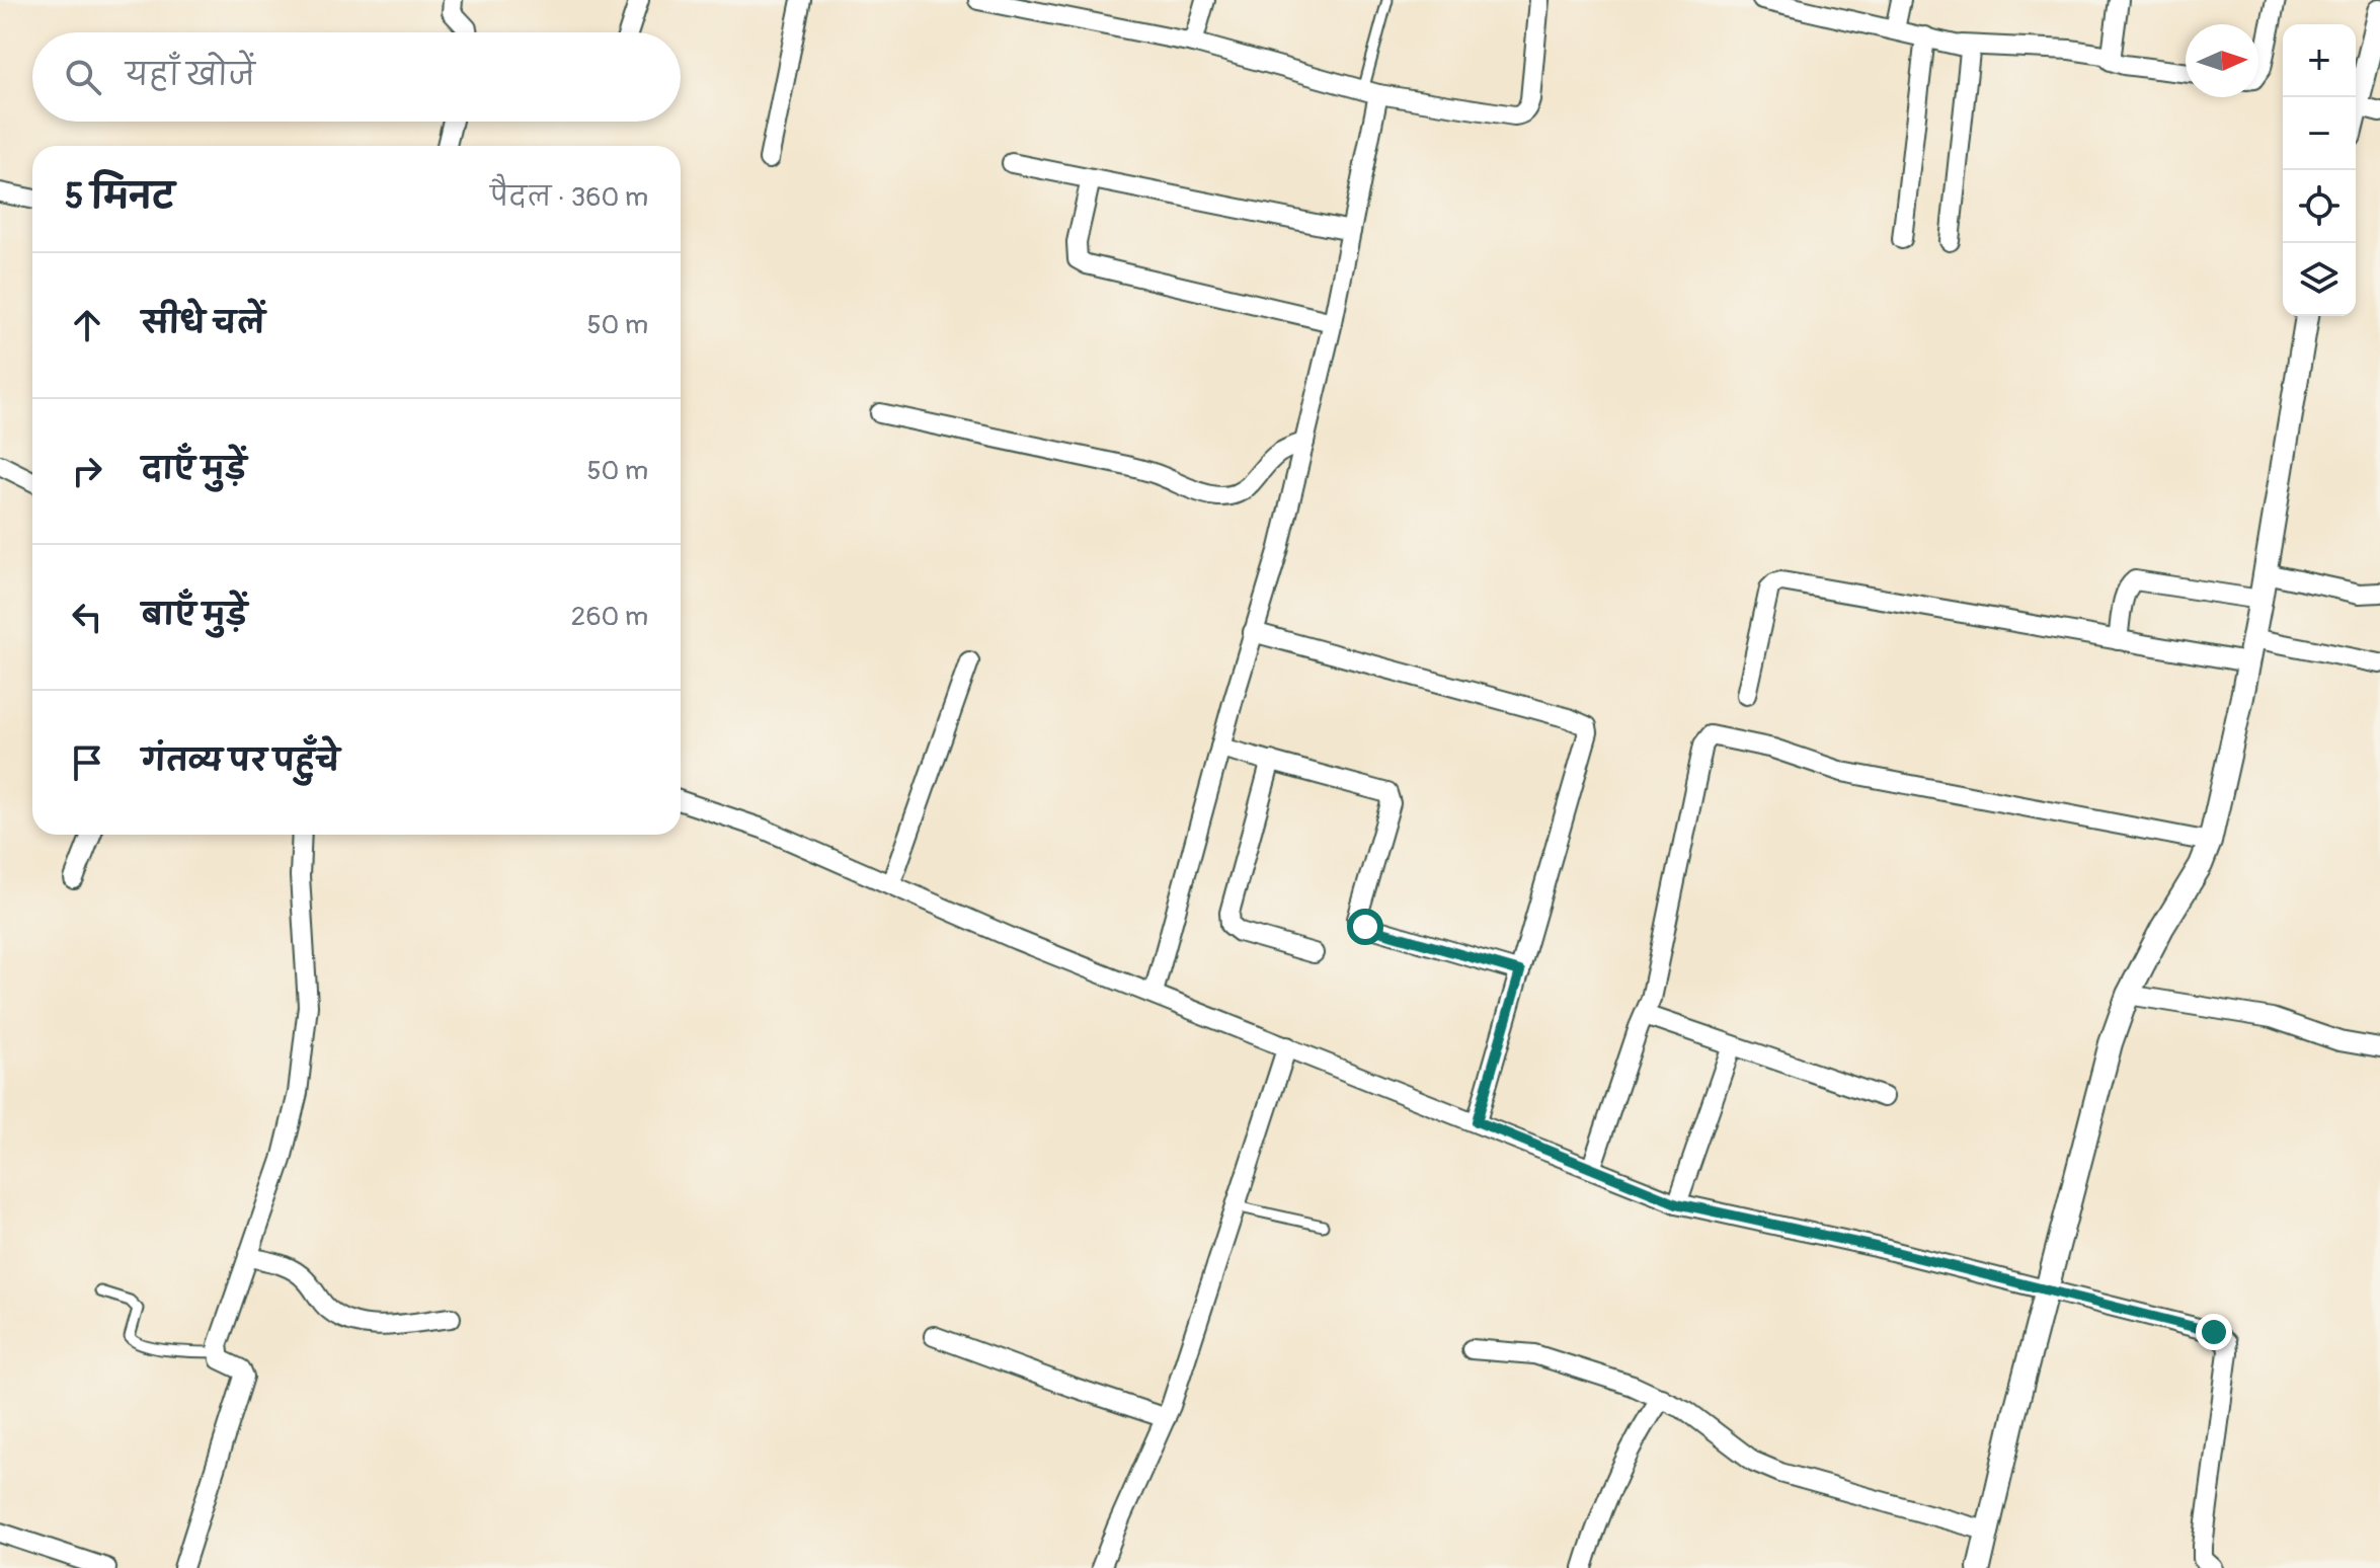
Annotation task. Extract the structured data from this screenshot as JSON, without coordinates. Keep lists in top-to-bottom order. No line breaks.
{"north":"right","page":{"map_buttons":["+","−"],"search":"यहाँ खोजें","heading":["5 मिनट","पैदल · 360 m"],"list":[["सीधे चलें","50 m"],["दाएँ मुड़ें","50 m"],["बाएँ मुड़ें","260 m"],"गंतव्य पर पहुँचे"]}}
